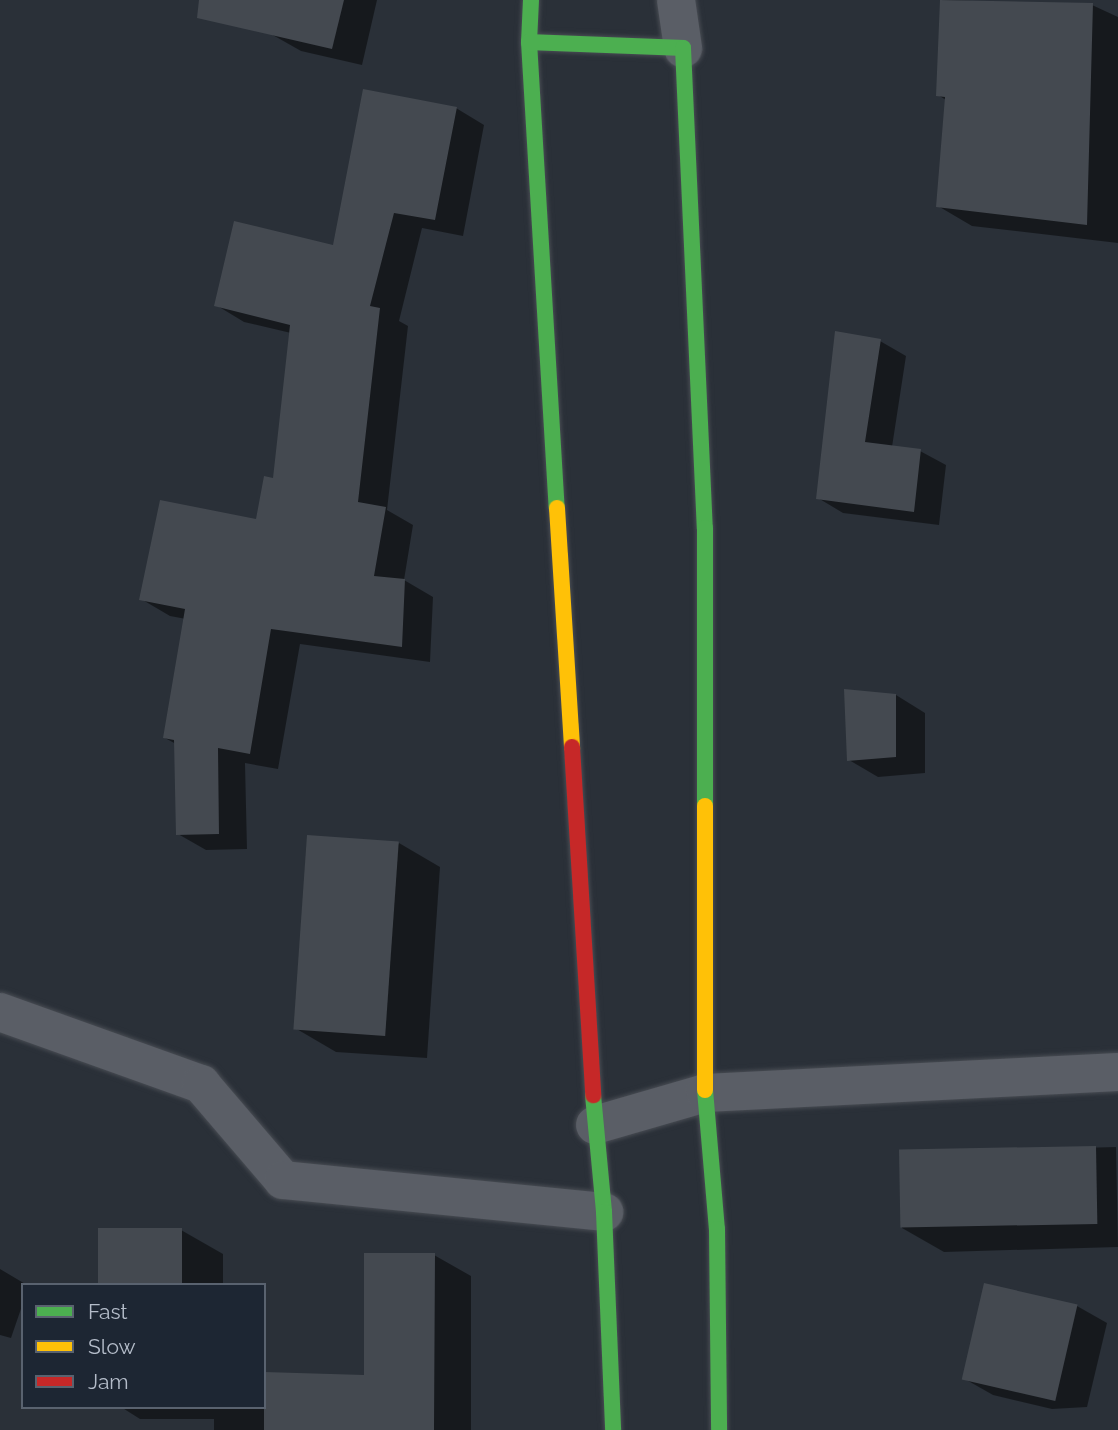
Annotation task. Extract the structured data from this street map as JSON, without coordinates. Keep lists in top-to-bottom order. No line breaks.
{"legend":["Fast","Slow","Jam"]}
